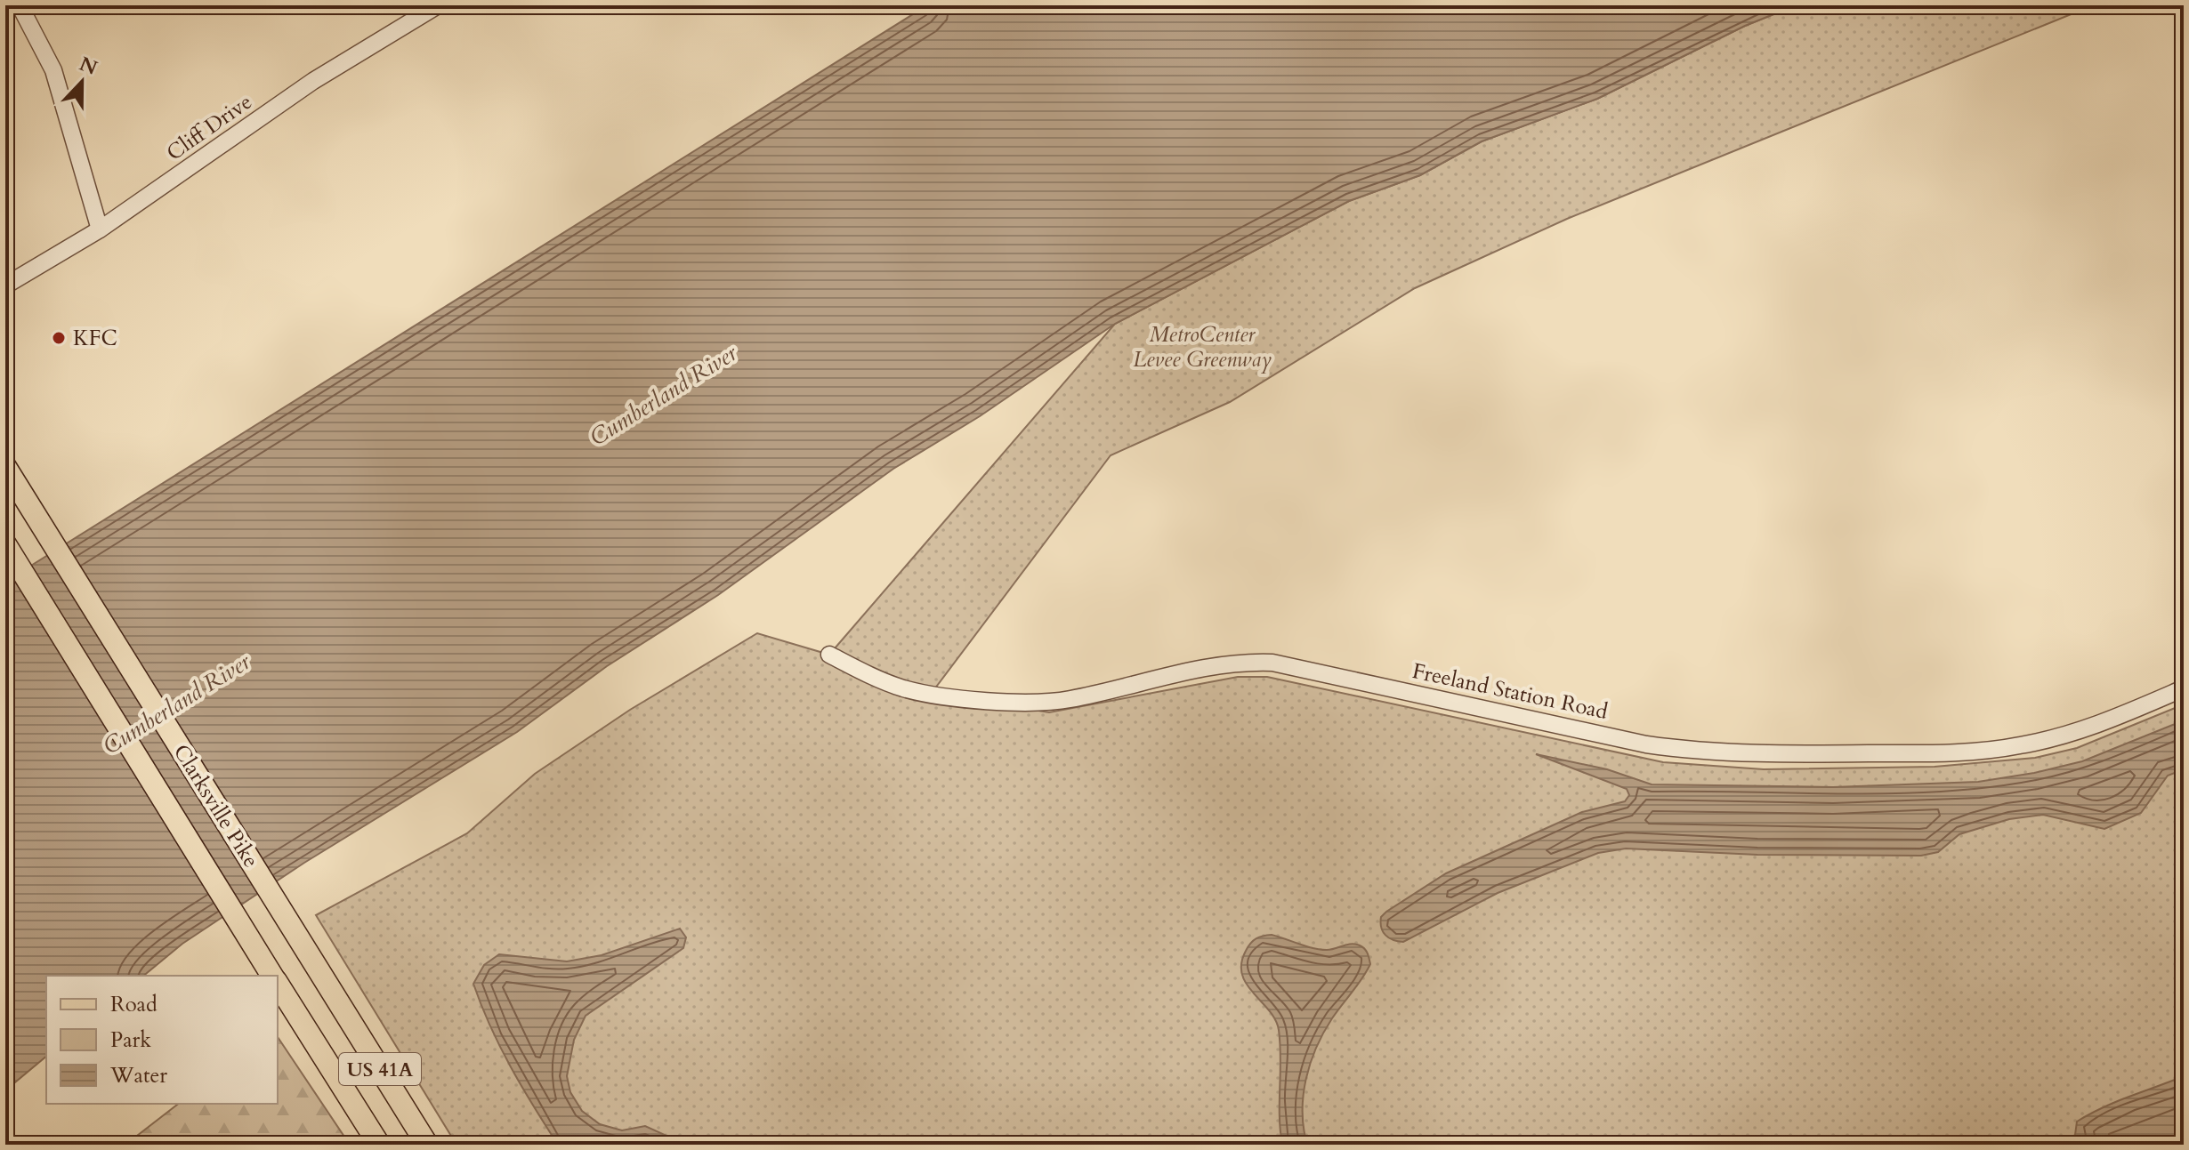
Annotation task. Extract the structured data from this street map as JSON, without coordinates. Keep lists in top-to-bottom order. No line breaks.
{"streets":{"main road":["Clarksville Pike","US 41A"],"street":["Cliff Drive","Freeland Station Road"]},"water":["Cumberland River"],"parks":["MetroCenter Levee Greenway"],"places":["KFC"],"legend":["Road","Park","Water"],"north":"top"}
